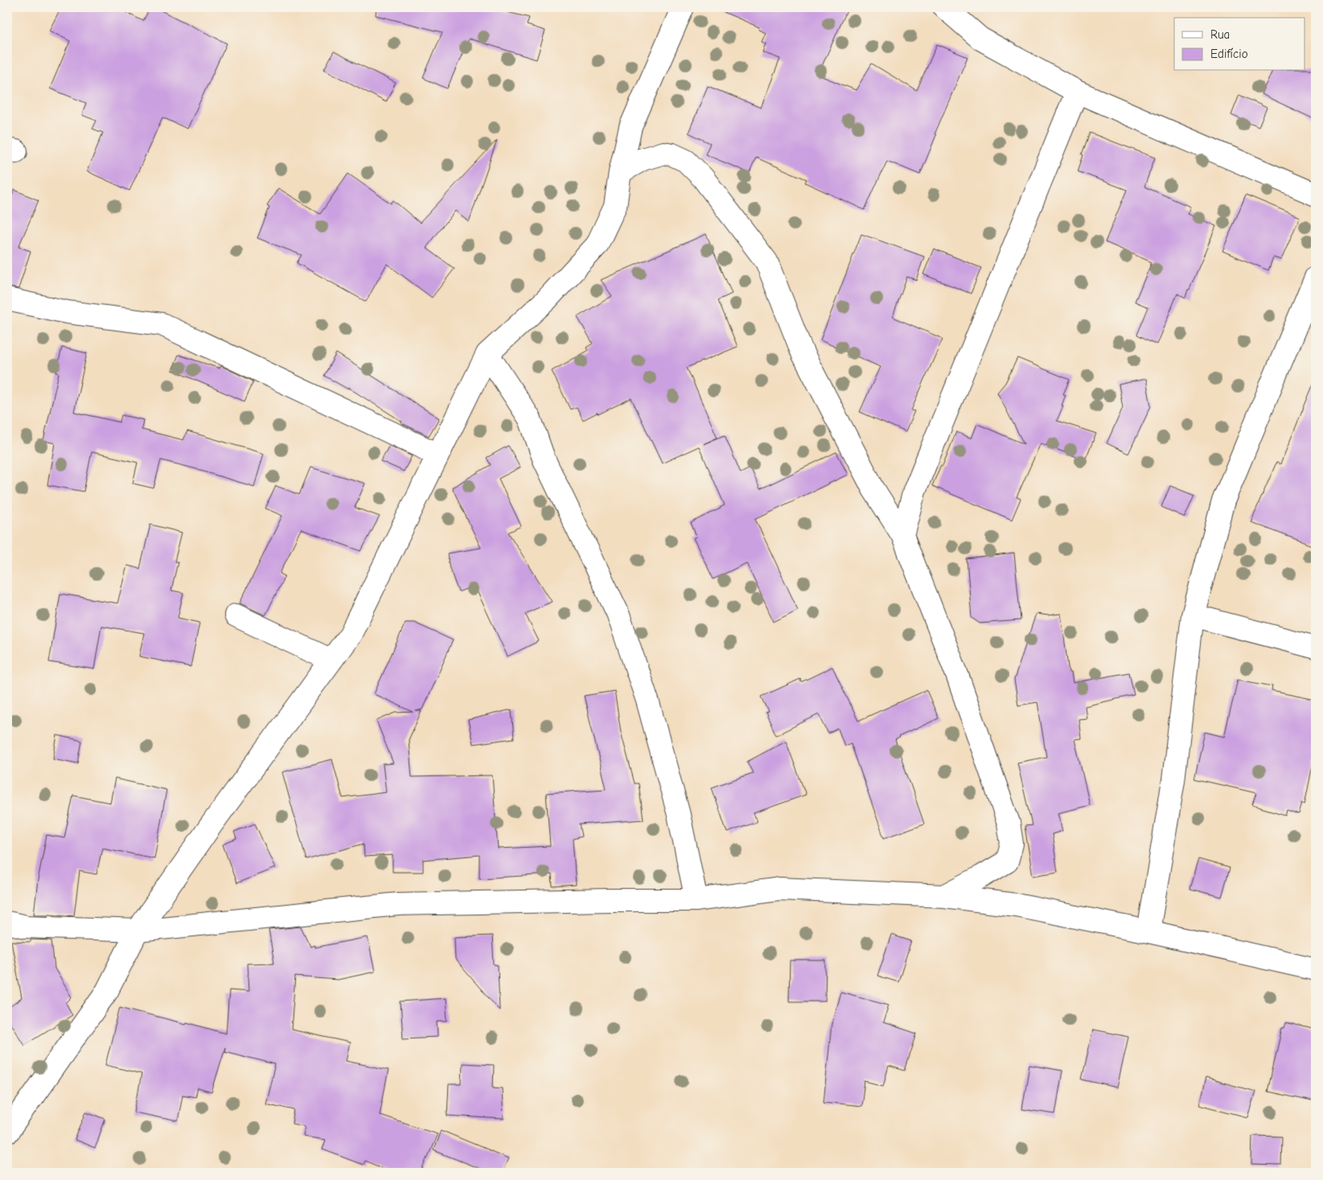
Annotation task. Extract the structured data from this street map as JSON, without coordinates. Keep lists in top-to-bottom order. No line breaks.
{"legend":["Rua","Edifício"]}
